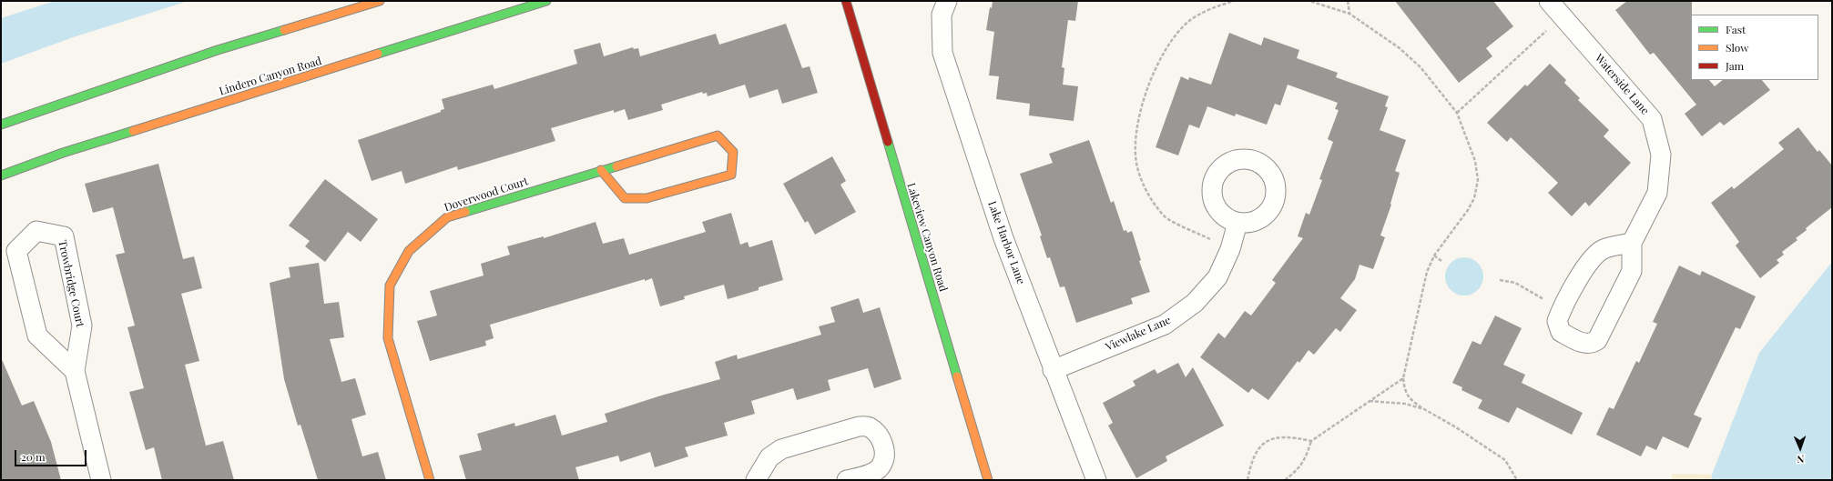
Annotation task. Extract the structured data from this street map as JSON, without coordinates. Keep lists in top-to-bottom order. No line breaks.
{"streets":{"street":["Lindero Canyon Road","Waterside Lane","Doverwood Court","Lakeview Canyon Road","Lake Harbor Lane","Trowbridge Court","Viewlake Lane"]},"crossings":[["Lake Harbor Lane","Viewlake Lane"]],"legend":["Fast","Slow","Jam"],"scale_bar":"20 m","north":"bottom"}
